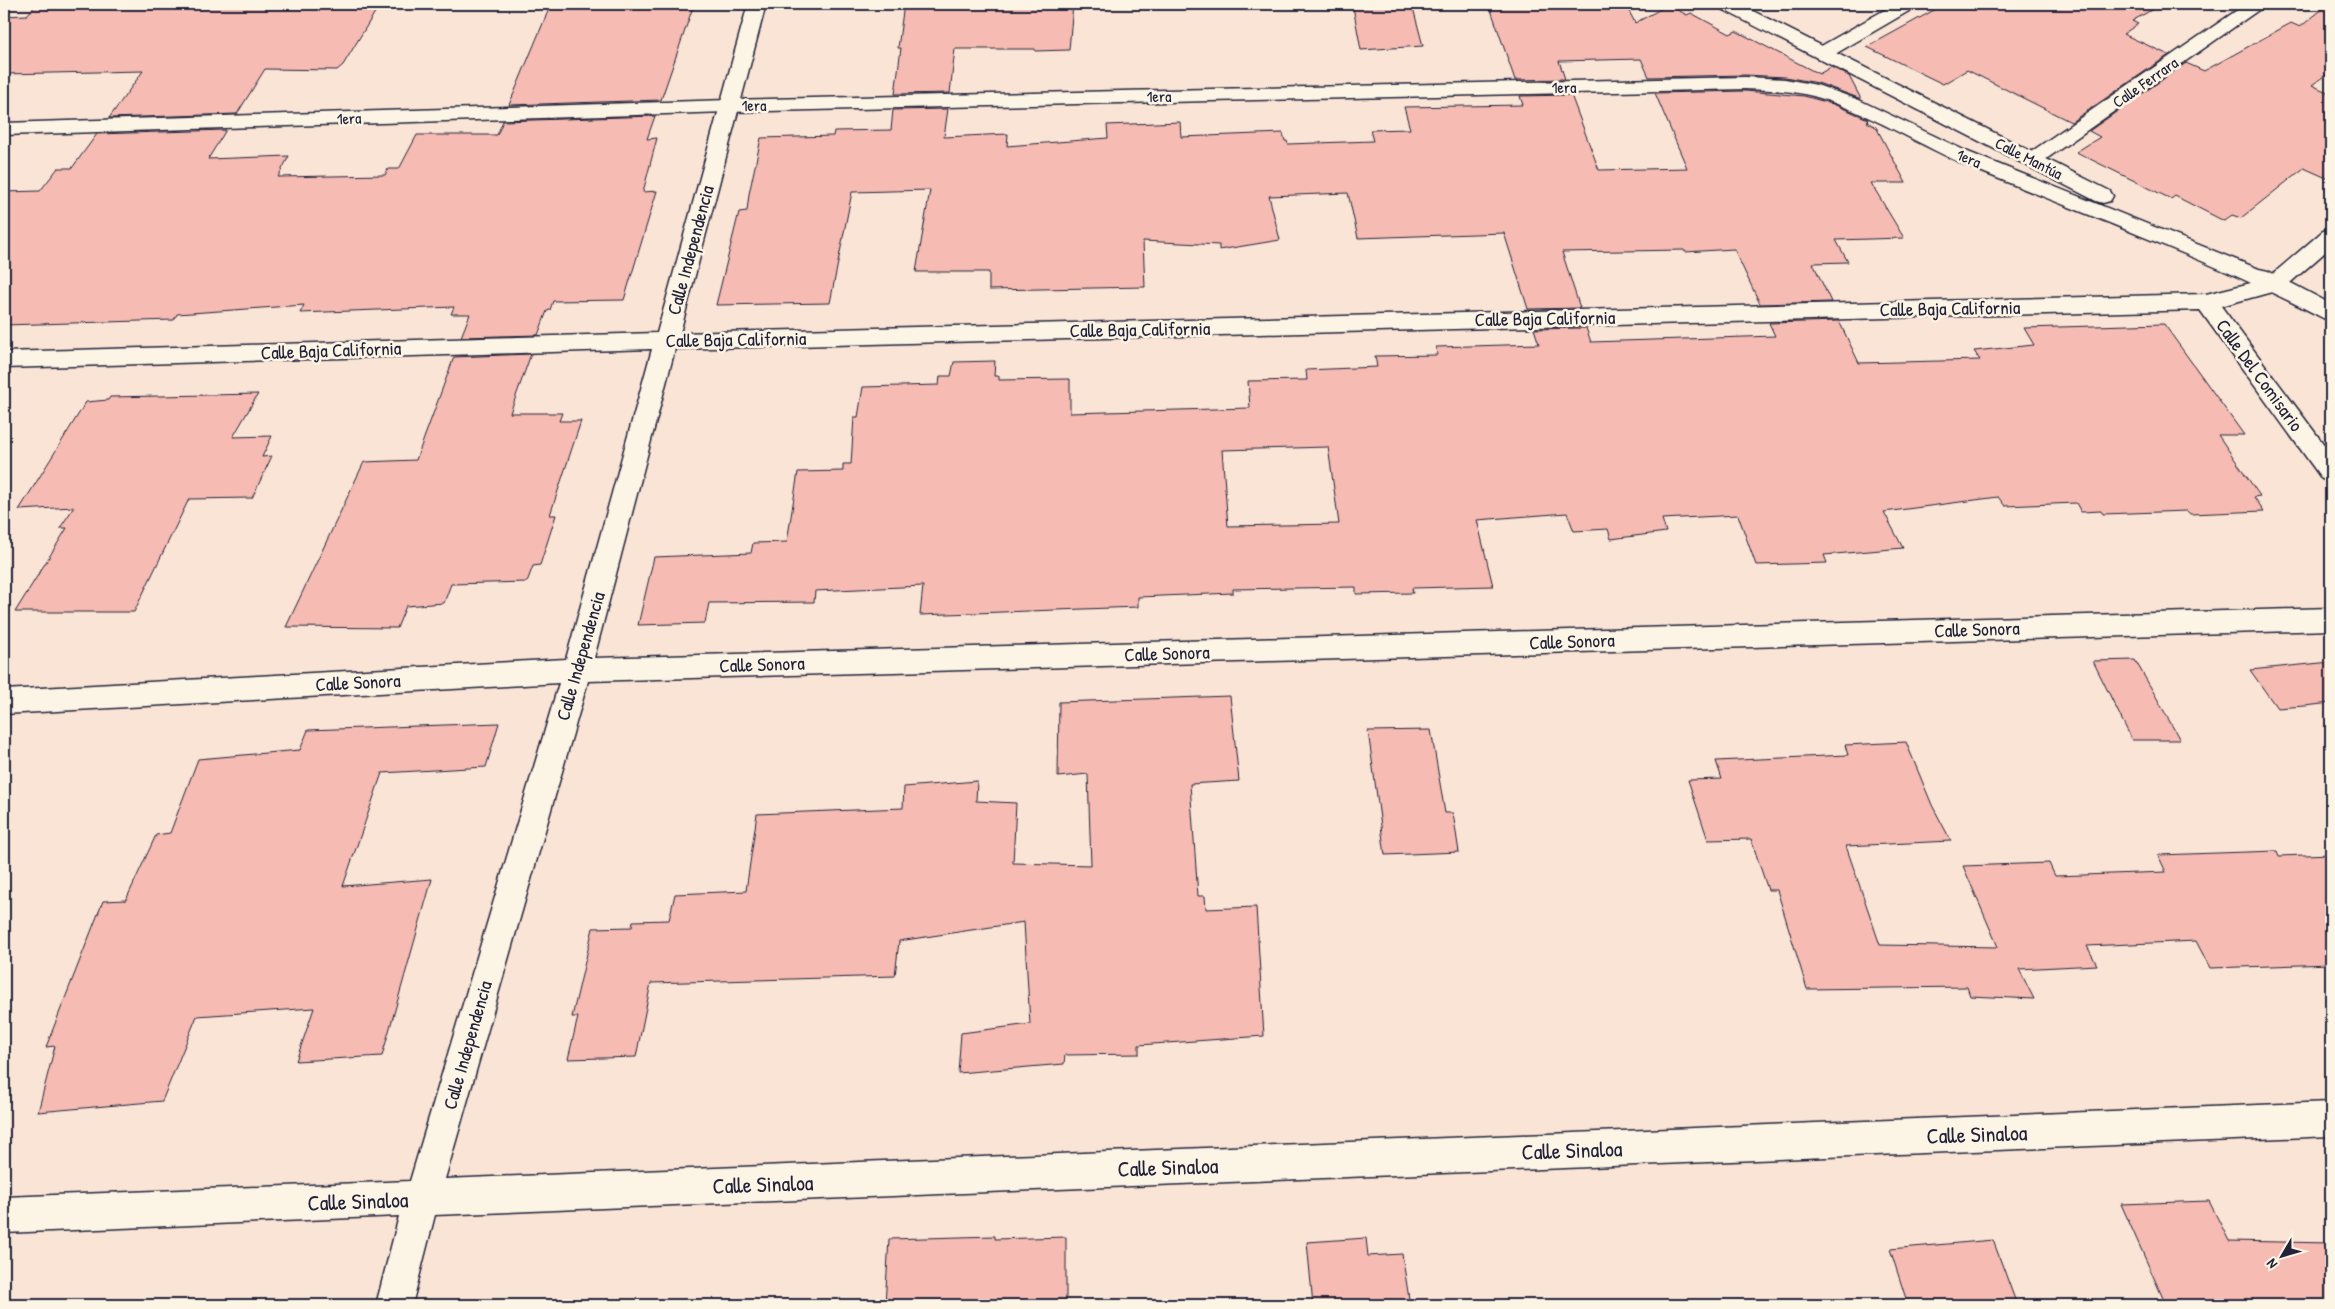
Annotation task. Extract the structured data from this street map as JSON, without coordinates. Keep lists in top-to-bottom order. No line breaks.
{"streets":{"street":["Calle Ferrara","1era","Calle Mantúa","Calle Independencia","Calle Baja California","Calle Del Comisario","Calle Sonora","Calle Sinaloa"]},"crossings":[["Calle Ferrara","Calle Mantúa"],["1era","Calle Mantúa"],["1era","Calle Independencia"],["1era","Calle Baja California"],["Calle Mantúa","Calle Baja California"],["Calle Independencia","Calle Baja California"],["Calle Independencia","Calle Sonora"],["Calle Independencia","Calle Sinaloa"],["Calle Baja California","Calle Del Comisario"]],"north":"bottom left"}
